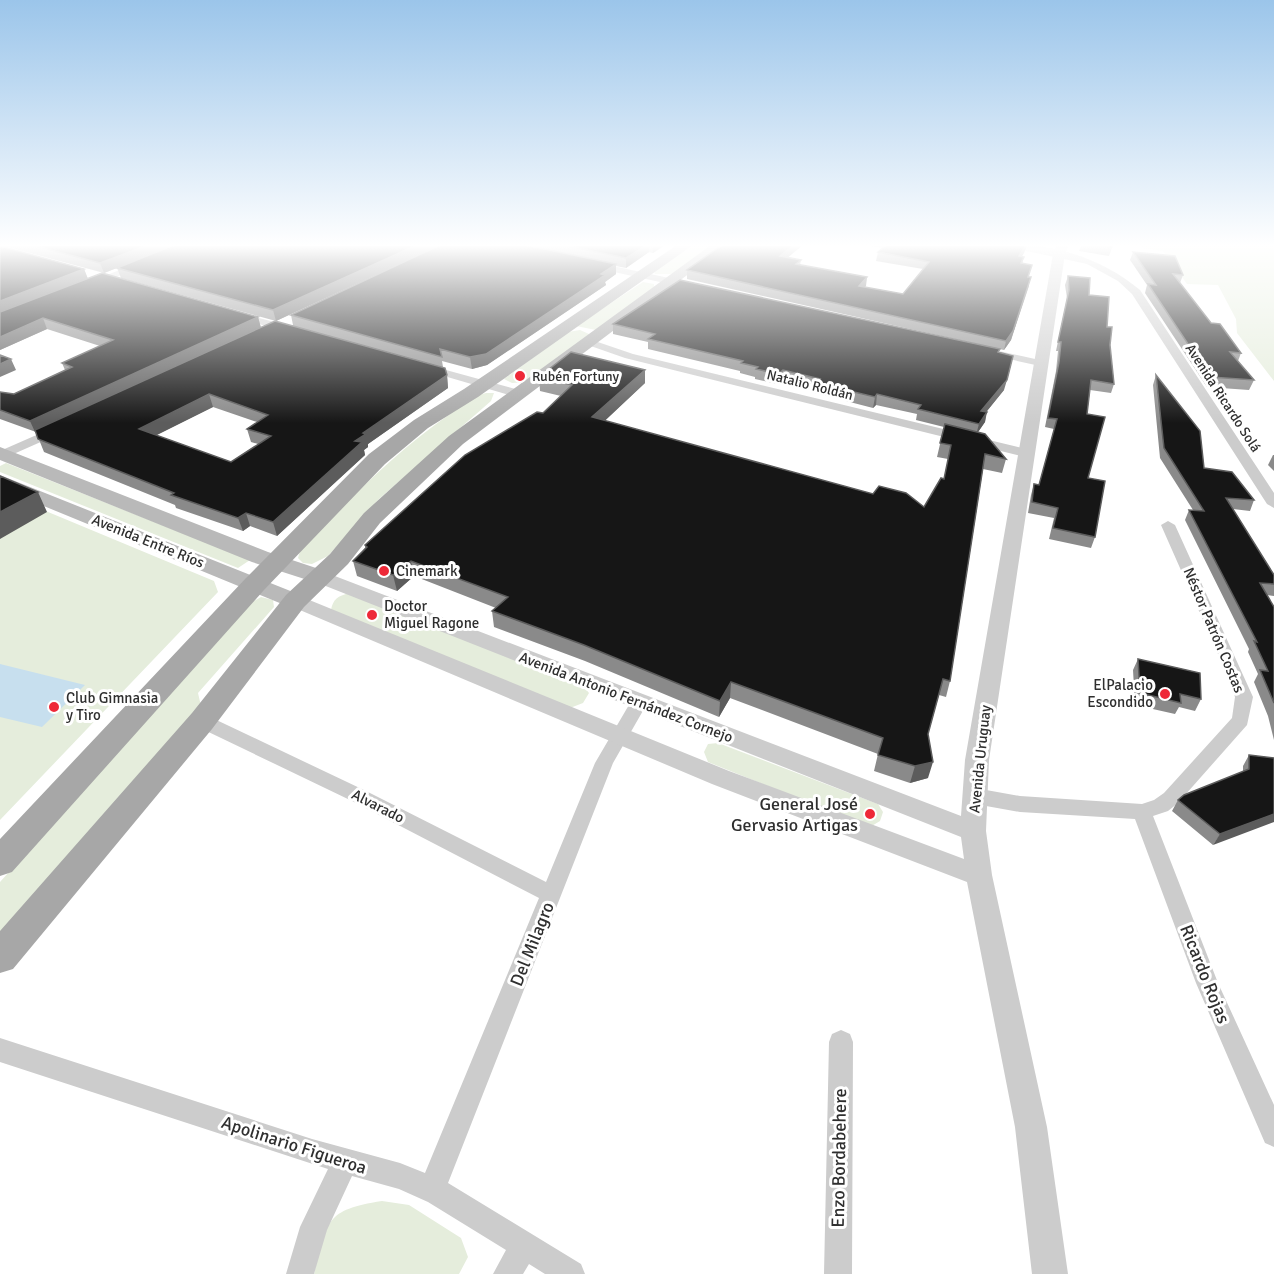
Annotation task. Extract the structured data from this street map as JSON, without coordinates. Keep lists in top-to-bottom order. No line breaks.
{"streets":{"main road":["Avenida Entre Ríos","Avenida Antonio Fernández Cornejo"],"street":["Natalio Roldán","Avenida Ricardo Solá","Néstor Patrón Costas","Avenida Uruguay","Alvarado","Del Milagro","Ricardo Rojas","Apolinario Figueroa","Enzo Bordabehere"]},"crossings":[["Natalio Roldán","Avenida Uruguay"],["Avenida Entre Ríos","Avenida Antonio Fernández Cornejo"],["Néstor Patrón Costas","Avenida Uruguay"],["Néstor Patrón Costas","Ricardo Rojas"],["Avenida Antonio Fernández Cornejo","Avenida Uruguay"],["Avenida Antonio Fernández Cornejo","Del Milagro"],["Alvarado","Del Milagro"],["Del Milagro","Apolinario Figueroa"]],"places":["Rubén Fortuny","Cinemark","Doctor Miguel Ragone","ElPalacio Escondido","Club Gimnasia y Tiro","General José Gervasio Artigas"]}
